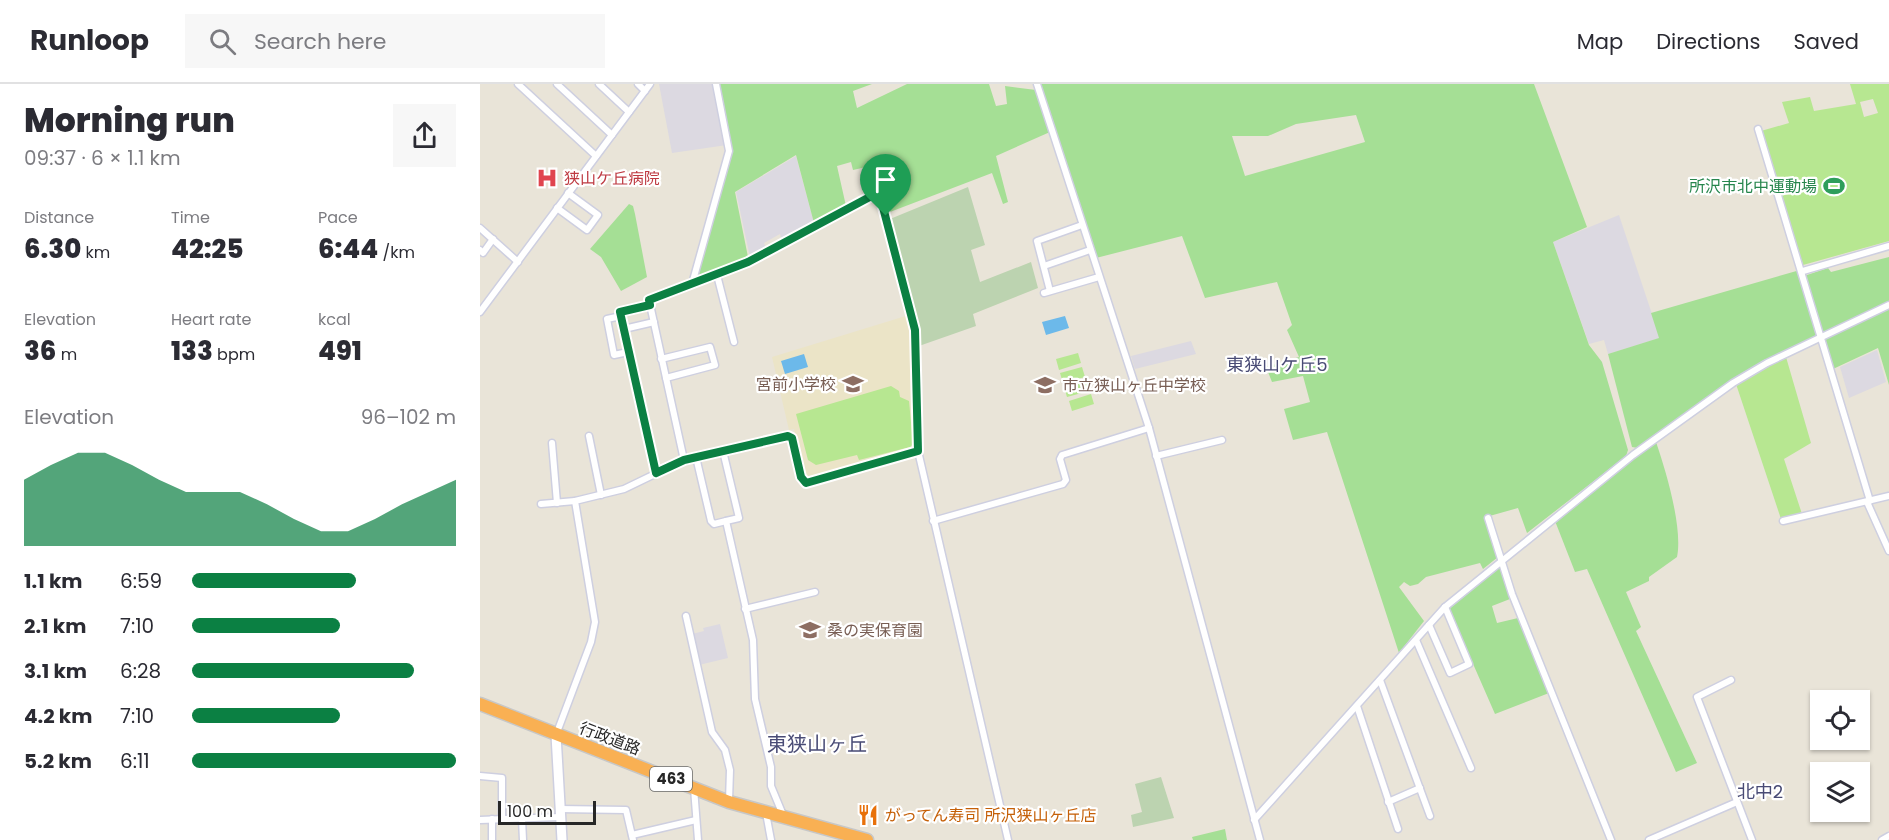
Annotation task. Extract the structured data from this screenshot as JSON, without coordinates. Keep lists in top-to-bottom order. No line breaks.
{"streets":{"highway":["行政道路","463"]},"districts":["東狭山ケ丘5","東狭山ヶ丘","北中2"],"places":{"hospital":["狭山ケ丘病院"],"sports":["所沢市北中運動場"],"school or university":["宮前小学校","市立狭山ヶ丘中学校","桑の実保育園"],"restaurant":["がってん寿司 所沢狭山ヶ丘店"]},"scale_bar":"100 m","page":{"header":"Runloop","search":"Search here","nav":["Map","Directions","Saved"],"heading":["Morning run","09:37 · 6 × 1.1 km"],"stats":[["Distance","6.30 km"],["Time","42:25"],["Pace","6:44 /km"],["Elevation","36 m"],["Heart rate","133 bpm"],["kcal","491"]],"chart":["Elevation","96–102 m"],"list":[{"name":"1.1 km","note":"6:59"},{"name":"2.1 km","note":"7:10"},{"name":"3.1 km","note":"6:28"},{"name":"4.2 km","note":"7:10"},{"name":"5.2 km","note":"6:11"}],"scale":"100 m"}}
